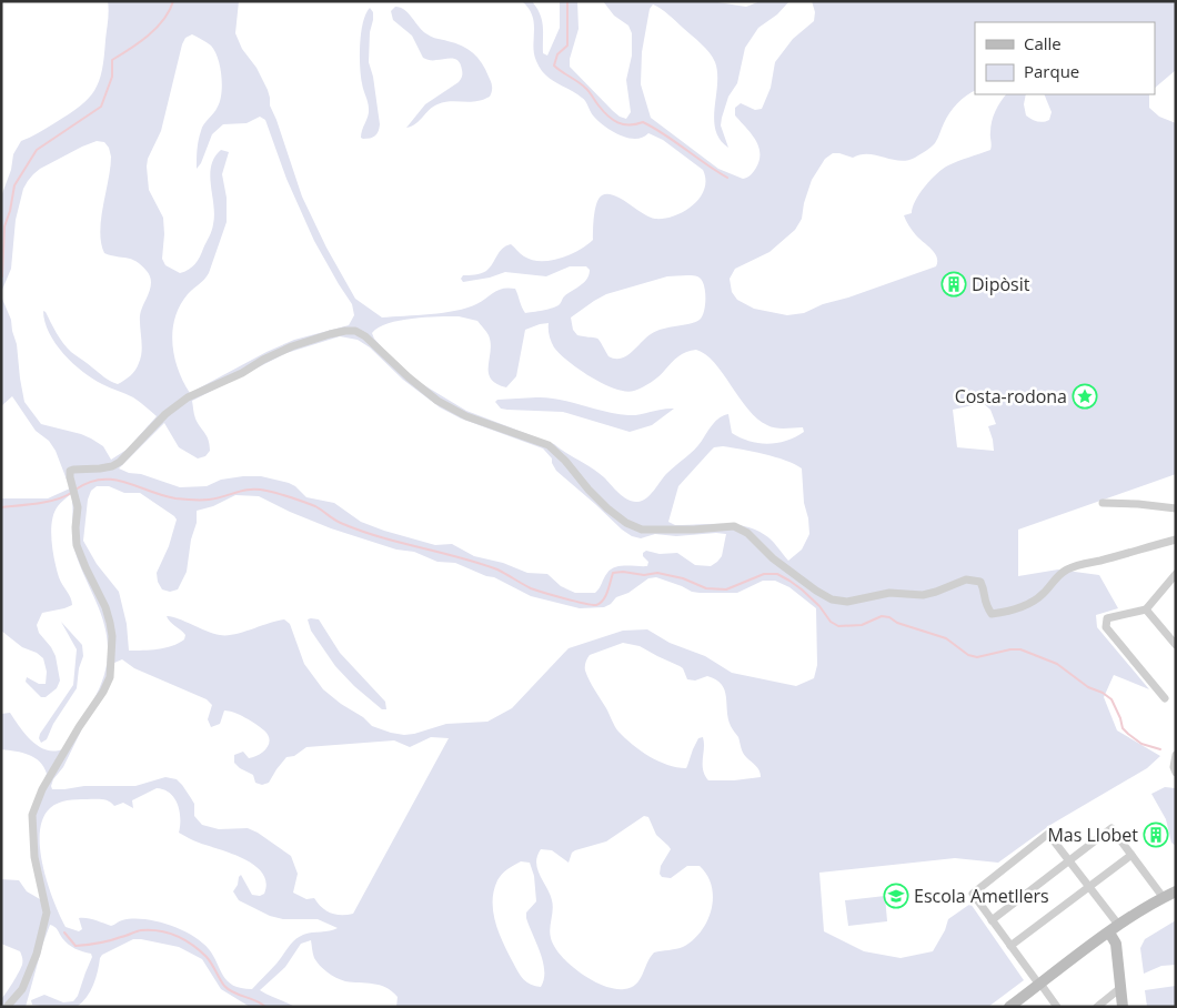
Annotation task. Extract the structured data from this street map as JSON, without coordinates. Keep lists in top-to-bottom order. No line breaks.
{"places":{"building":["Dipòsit","Mas Llobet"],"place":["Costa-rodona"],"school or university":["Escola Ametllers"]},"legend":["Calle","Parque"]}
